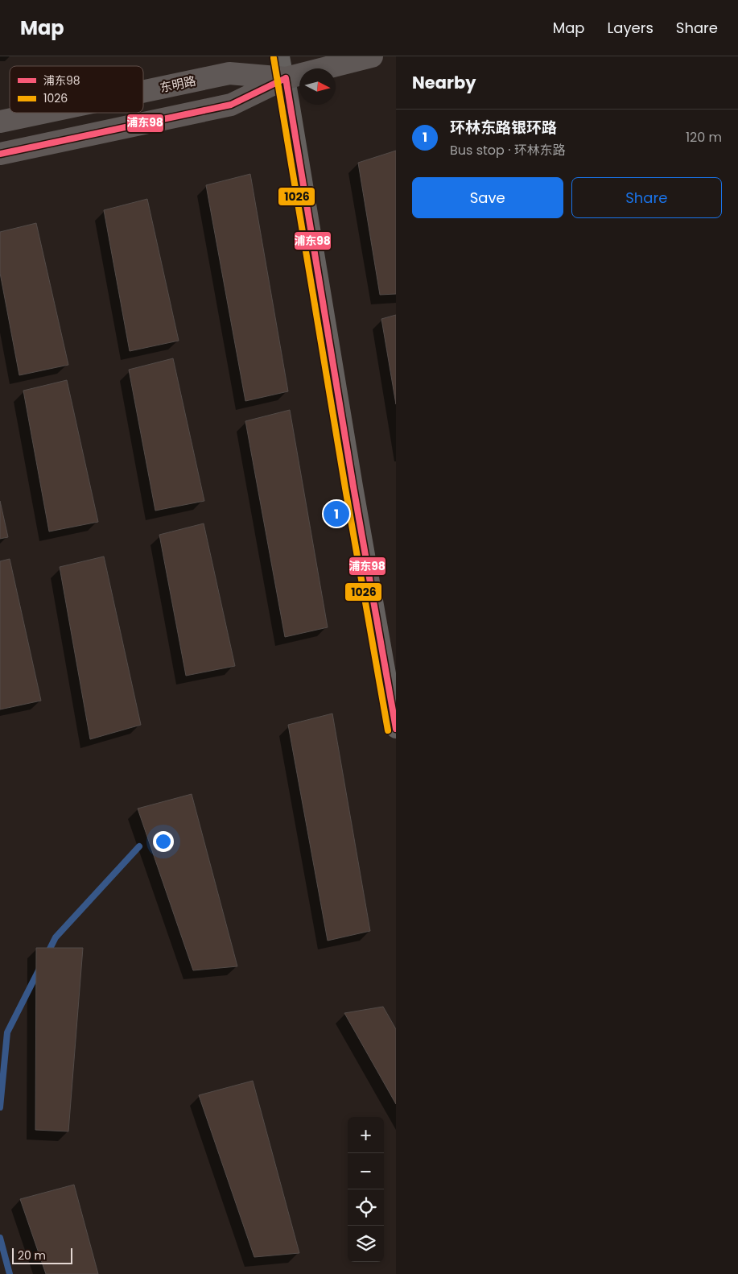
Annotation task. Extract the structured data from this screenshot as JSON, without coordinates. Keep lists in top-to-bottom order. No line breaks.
{"streets":{"main road":["东明路"]},"lines":["transit line 1026","transit line 浦东98"],"legend":["浦东98","1026"],"scale_bar":"20 m","north":"right","page":{"header":"Map","nav":["Map","Layers","Share"],"heading":"Nearby","list":[{"mark":"1","name":"环林东路银环路","note":"Bus stop · 环林东路","value":"120 m"}],"buttons":["Save","Share"],"pins":"1","map_buttons":["+","−"],"scale":"20 m"}}
